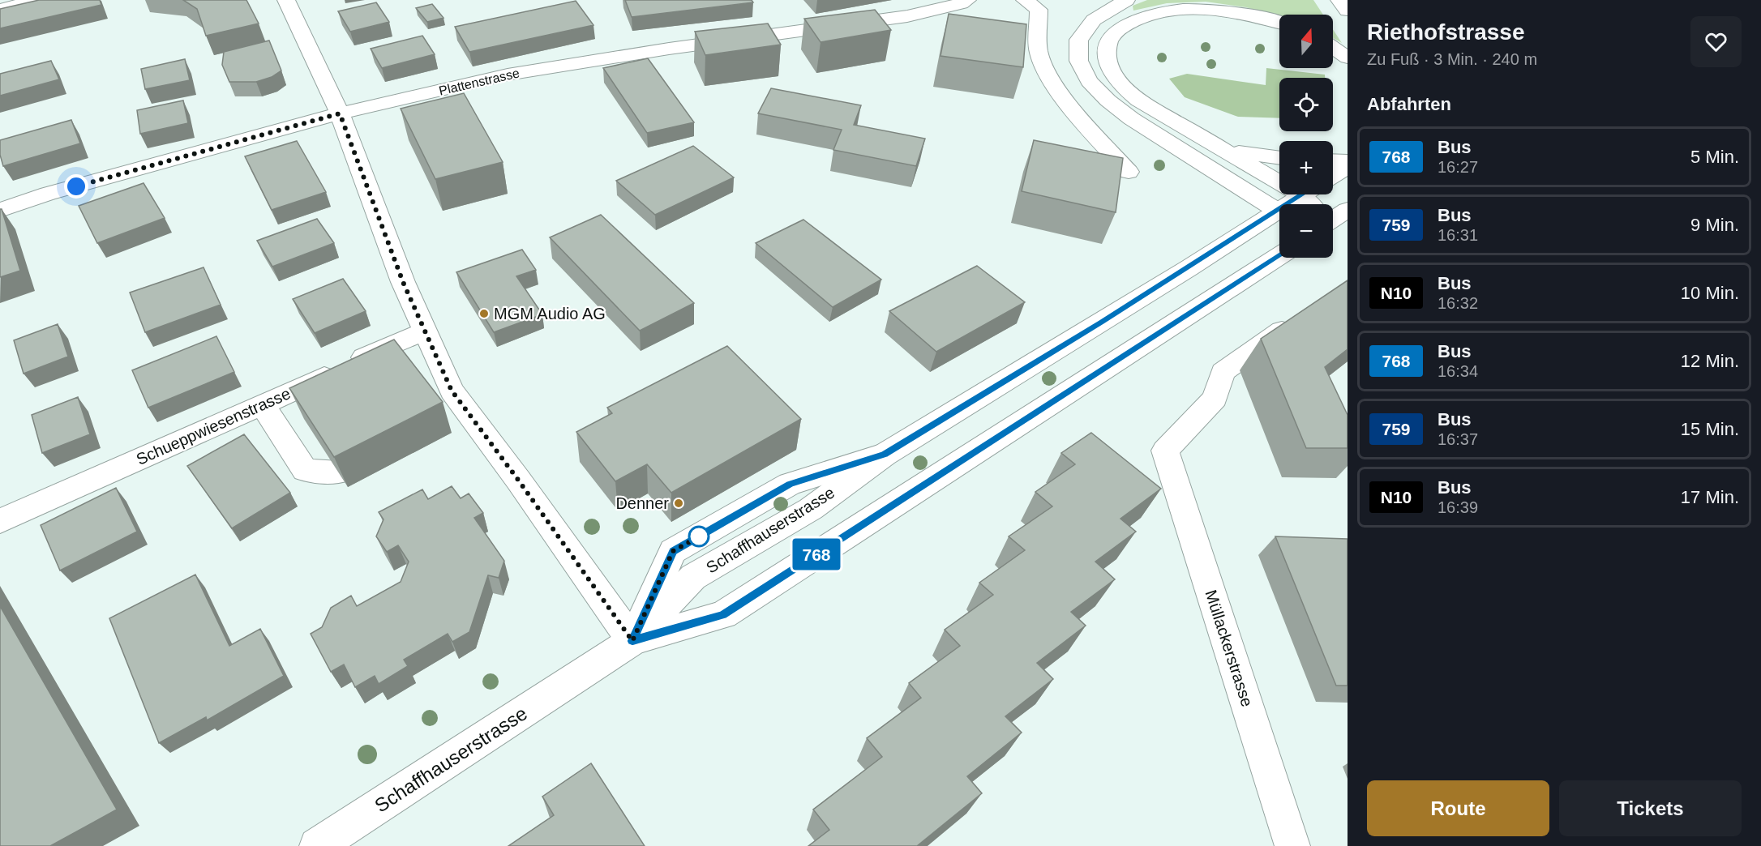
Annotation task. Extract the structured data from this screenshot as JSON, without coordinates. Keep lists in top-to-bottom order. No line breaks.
{"streets":{"main road":["Plattenstrasse","Schueppwiesenstrasse","Schaffhauserstrasse","Müllackerstrasse"]},"places":["MGM Audio AG","Denner"],"lines":["bus line 768"],"north":"top","page":{"on_map":"768","heading":[["Riethofstrasse","Zu Fuß · 3 Min. · 240 m"],"Abfahrten"],"map_buttons":["+","−"],"list":[{"mark":"768","name":"Bus","note":"16:27","value":"5 Min."},{"mark":"759","name":"Bus","note":"16:31","value":"9 Min."},{"mark":"N10","name":"Bus","note":"16:32","value":"10 Min."},{"mark":"768","name":"Bus","note":"16:34","value":"12 Min."},{"mark":"759","name":"Bus","note":"16:37","value":"15 Min."},{"mark":"N10","name":"Bus","note":"16:39","value":"17 Min."}],"buttons":["Route","Tickets"]}}
